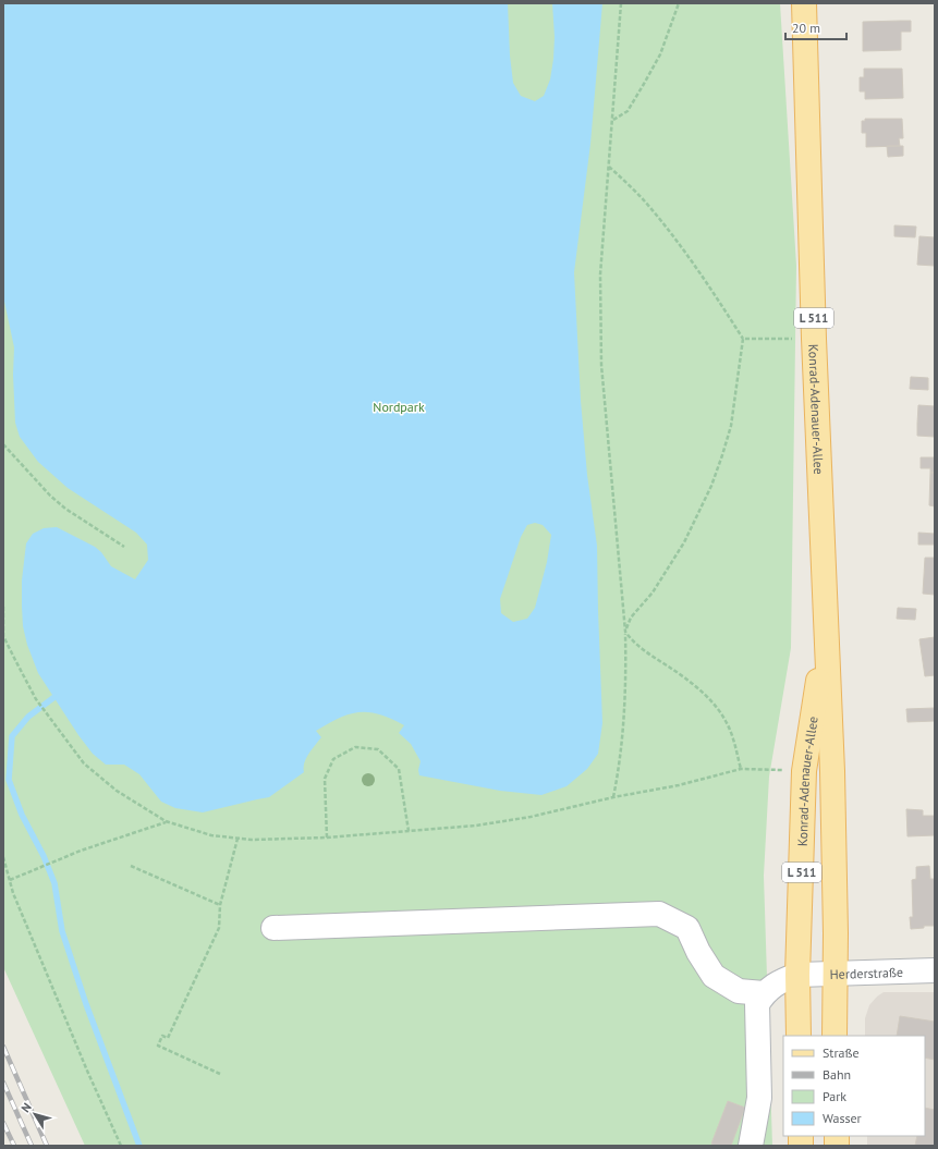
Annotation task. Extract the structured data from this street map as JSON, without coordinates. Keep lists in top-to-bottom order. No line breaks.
{"streets":{"main road":["L 511","Konrad-Adenauer-Allee"],"street":["Herderstraße"]},"crossings":[["Konrad-Adenauer-Allee","Herderstraße"]],"parks":["Nordpark"],"legend":["Straße","Bahn","Park","Wasser"],"scale_bar":"20 m","north":"top left"}
